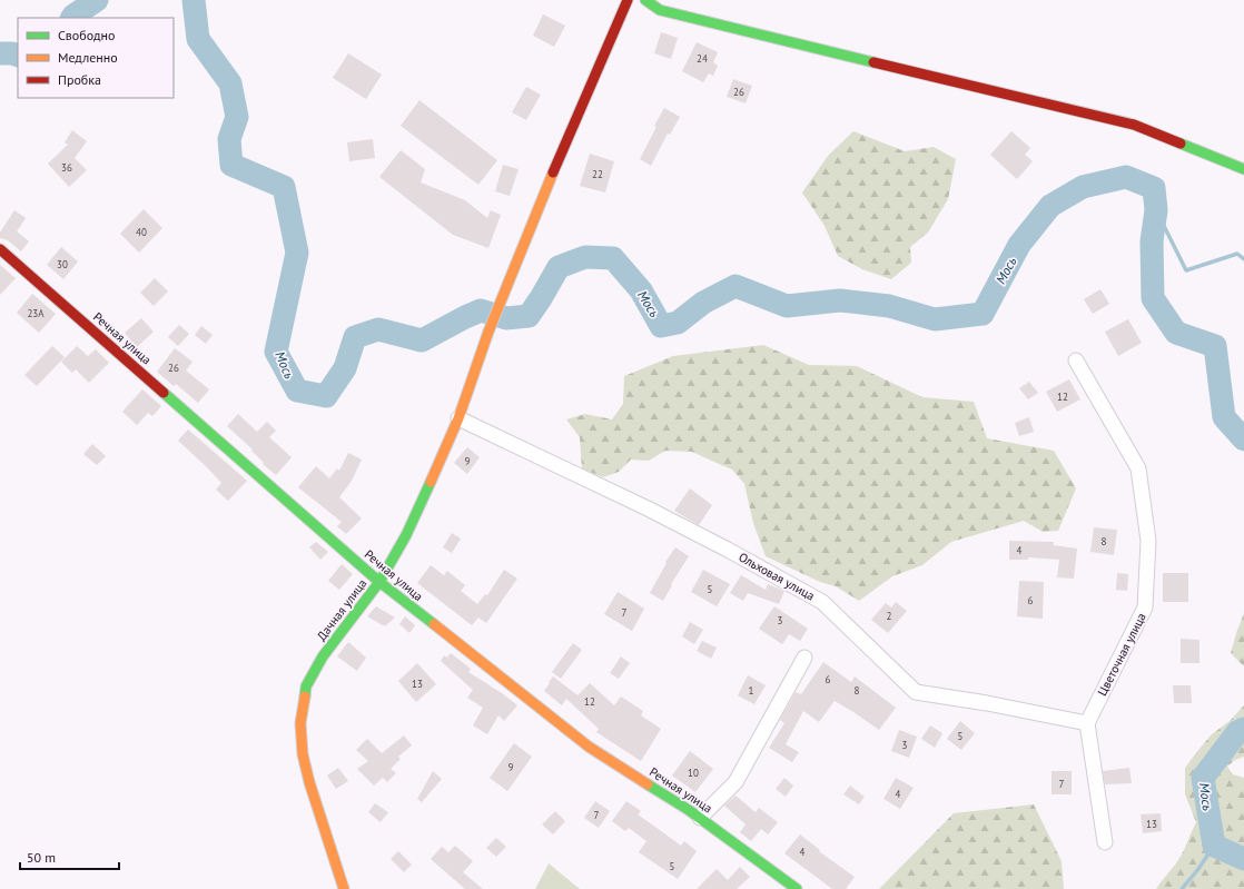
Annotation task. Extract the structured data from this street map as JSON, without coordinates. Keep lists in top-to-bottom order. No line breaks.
{"streets":{"street":["Речная улица","Ольховая улица","Дачная улица","Цветочная улица"]},"crossings":[["Речная улица","Дачная улица"],["Ольховая улица","Дачная улица"],["Ольховая улица","Цветочная улица"]],"water":["Мось"],"house_numbers":["24","26","36","22","40","30","23А","26","12","9","8","4","5","6","7","2","3","6","13","1","8","12","5","3","9","10","7","4","7","13","4","5"],"legend":["Свободно","Медленно","Пробка"],"scale_bar":"50 m"}
